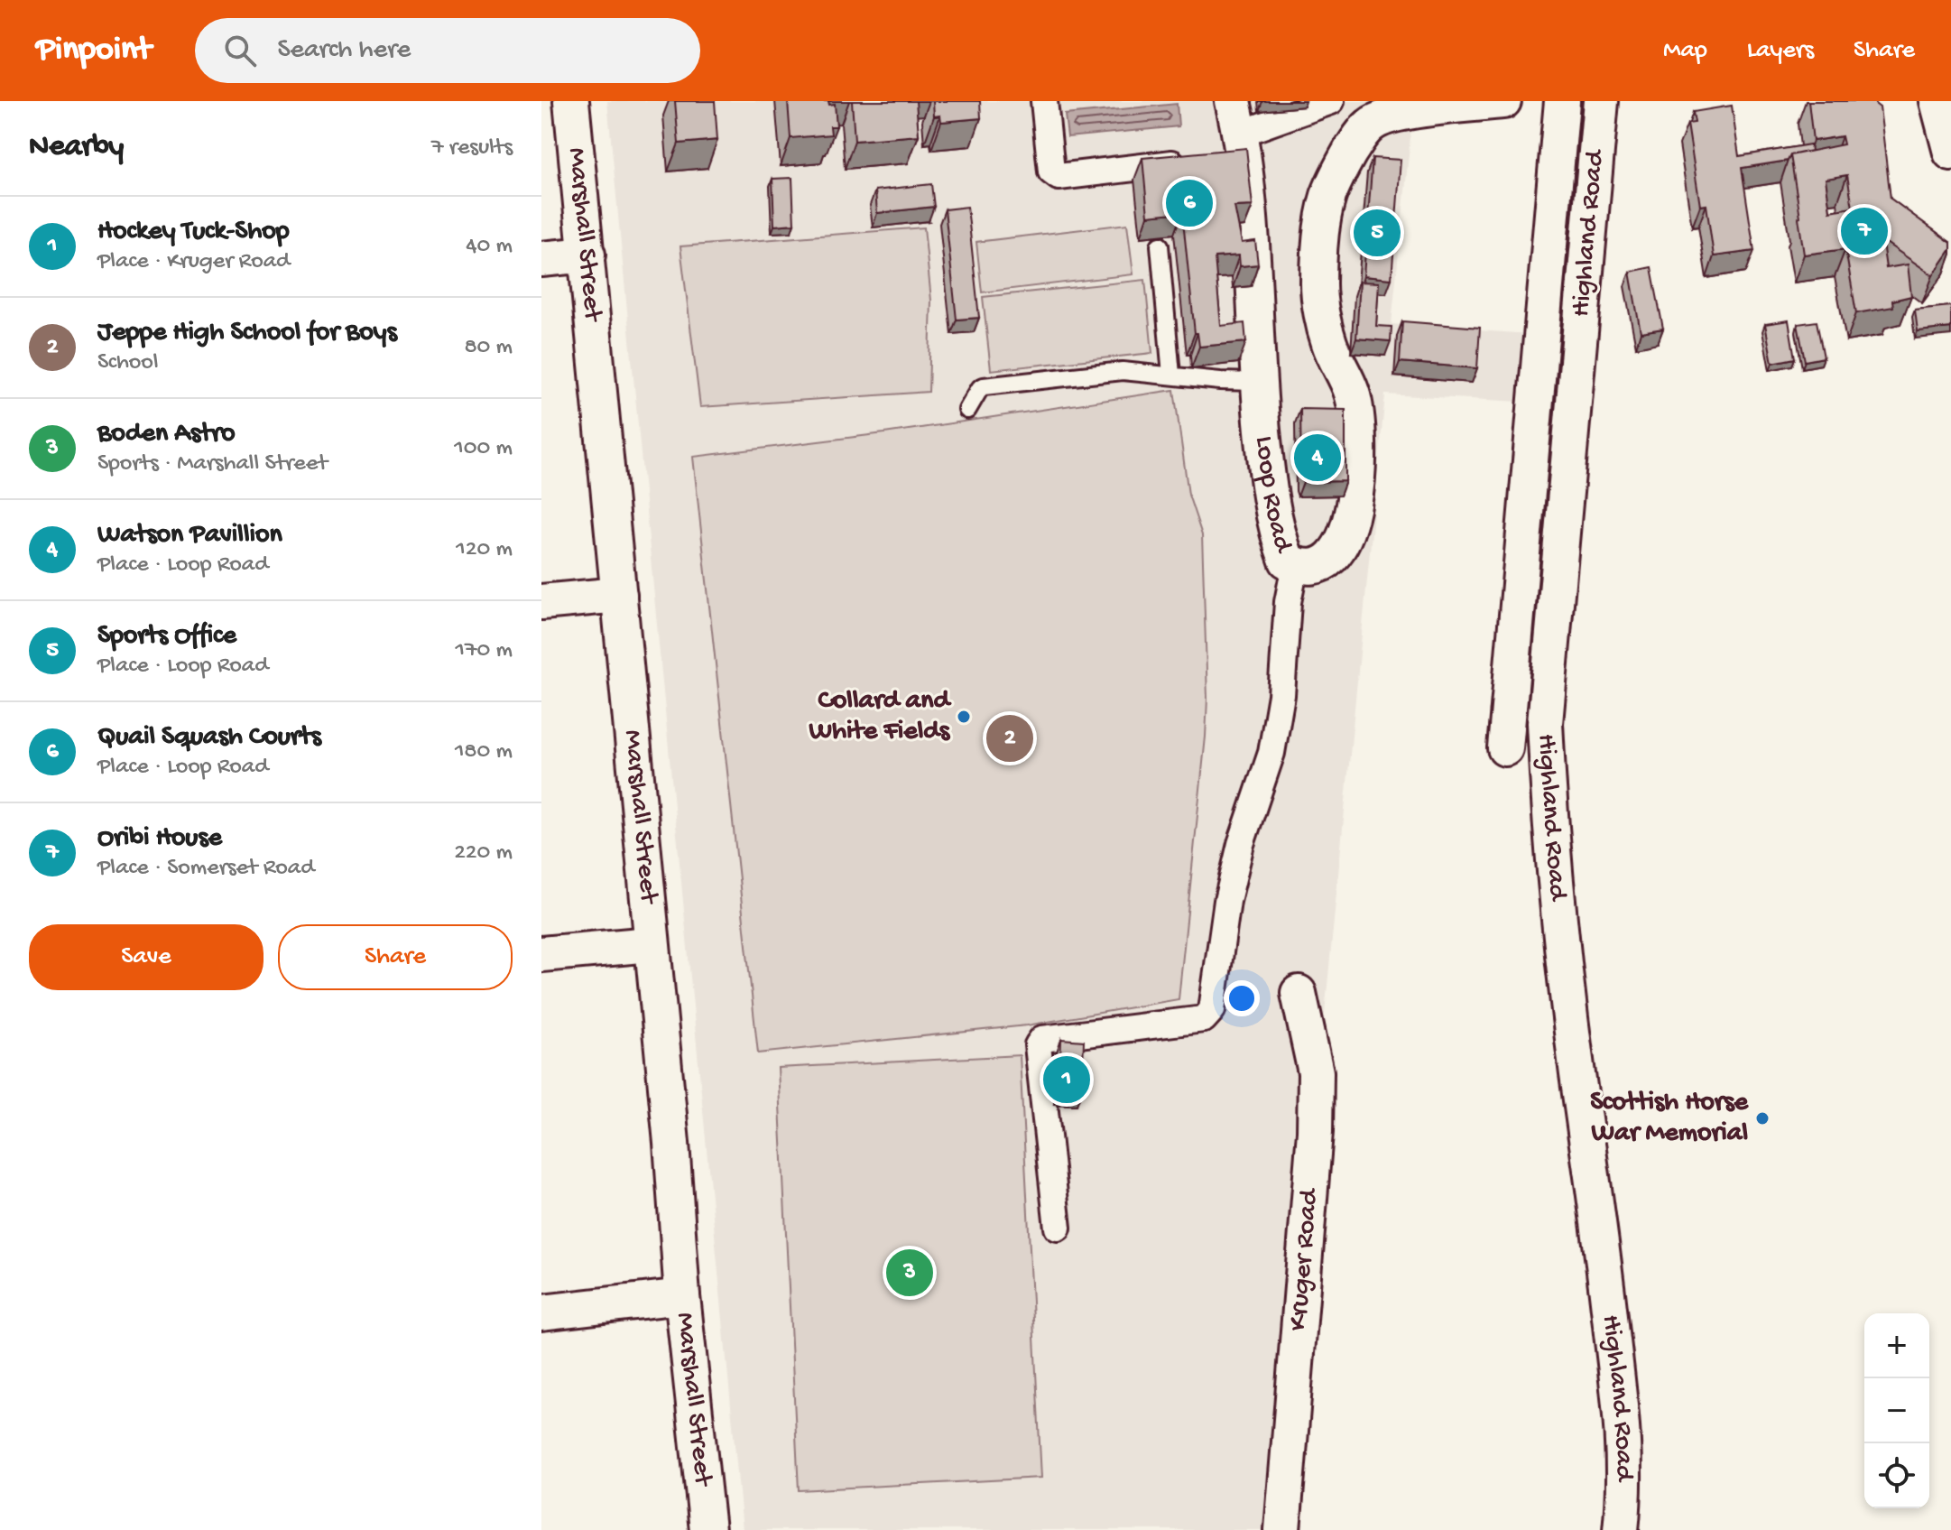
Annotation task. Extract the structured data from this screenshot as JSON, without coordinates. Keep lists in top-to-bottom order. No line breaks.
{"streets":{"street":["Marshall Street","Highland Road","Loop Road","Kruger Road"]},"places":["Collard and White Fields","Scottish Horse War Memorial"],"page":{"header":"Pinpoint","search":"Search here","nav":["Map","Layers","Share"],"heading":["Nearby","7 results"],"pins":["6","7","5","4","2","1","3"],"list":[{"mark":"1","name":"Hockey Tuck-Shop","note":"Place · Kruger Road","value":"40 m"},{"mark":"2","name":"Jeppe High School for Boys","note":"School","value":"80 m"},{"mark":"3","name":"Boden Astro","note":"Sports · Marshall Street","value":"100 m"},{"mark":"4","name":"Watson Pavillion","note":"Place · Loop Road","value":"120 m"},{"mark":"5","name":"Sports Office","note":"Place · Loop Road","value":"170 m"},{"mark":"6","name":"Quail Squash Courts","note":"Place · Loop Road","value":"180 m"},{"mark":"7","name":"Oribi House","note":"Place · Somerset Road","value":"220 m"}],"buttons":["Save","Share"],"map_buttons":["+","−"]}}
